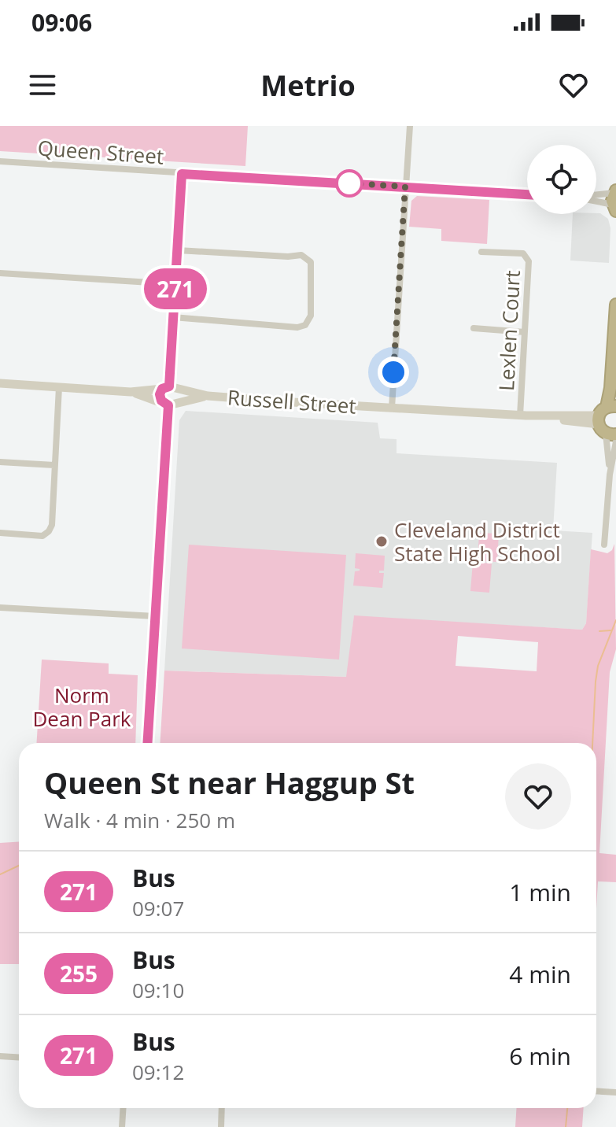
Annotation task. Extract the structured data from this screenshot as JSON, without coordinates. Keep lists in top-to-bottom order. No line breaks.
{"streets":{"main road":["Russell Street"],"street":["Queen Street","Lexlen Court"]},"crossings":[["Lexlen Court","Russell Street"]],"parks":["Norm Dean Park"],"places":["Cleveland District State High School"],"lines":["bus line 271"],"page":{"status":"09:06","header":"Metrio","on_map":"271","heading":["Queen St near Haggup St","Walk · 4 min · 250 m"],"list":[{"mark":"271","name":"Bus","note":"09:07","value":"1 min"},{"mark":"255","name":"Bus","note":"09:10","value":"4 min"},{"mark":"271","name":"Bus","note":"09:12","value":"6 min"}]}}
